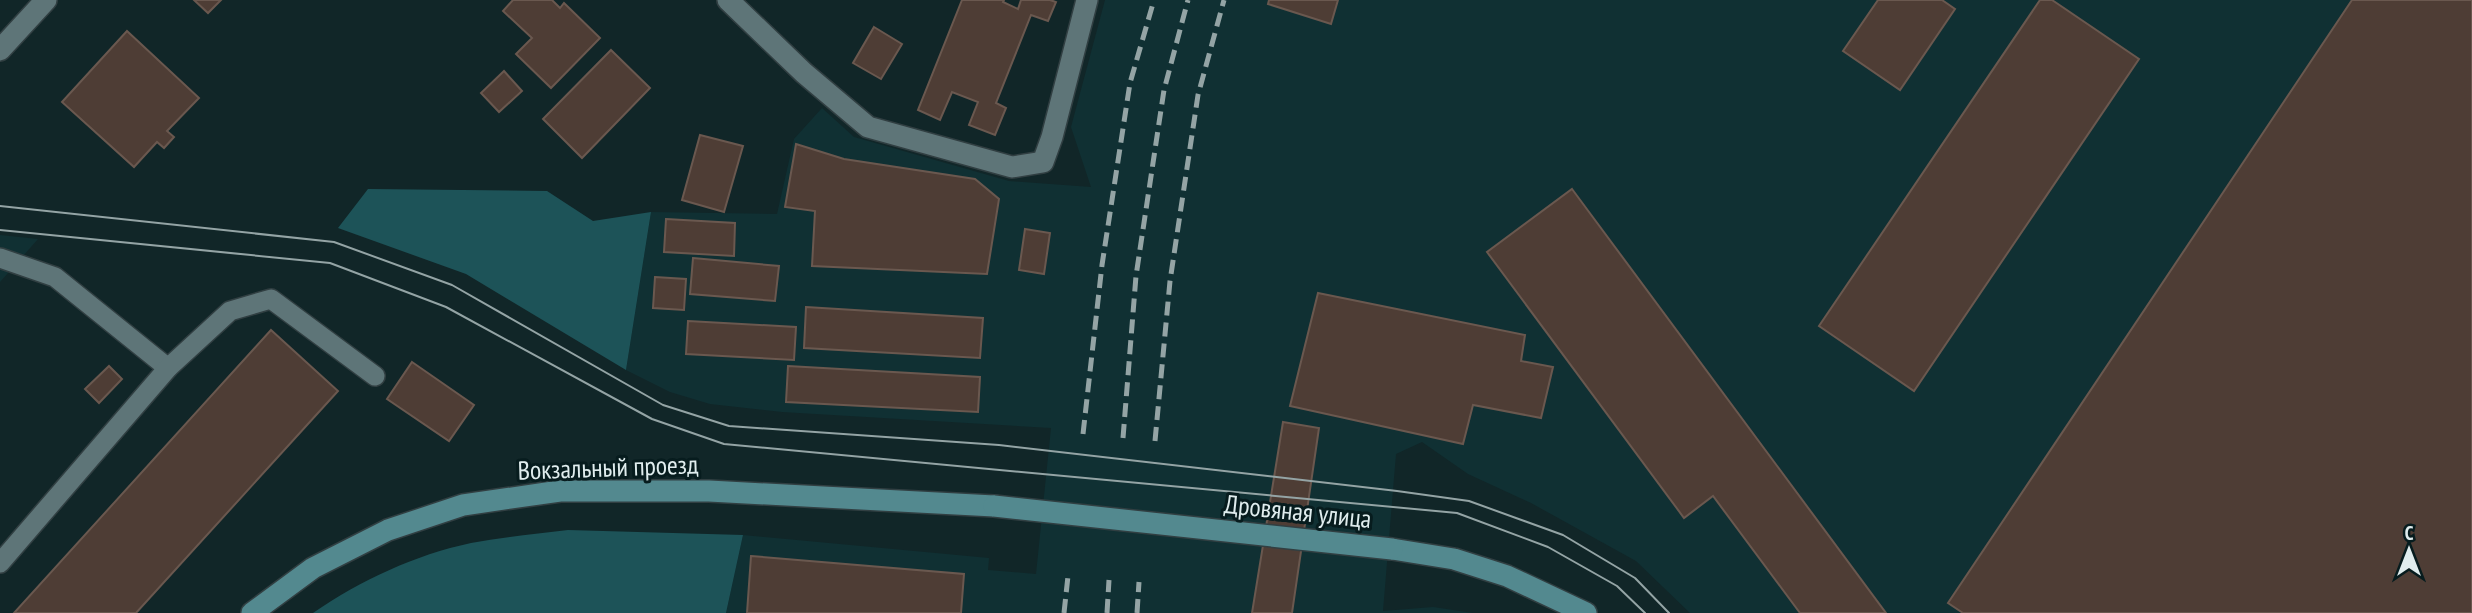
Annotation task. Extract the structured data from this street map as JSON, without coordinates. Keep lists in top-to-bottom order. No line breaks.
{"streets":{"main road":["Вокзальный проезд","Дровяная улица"]},"crossings":[["Вокзальный проезд","Дровяная улица"]],"north":"top"}
